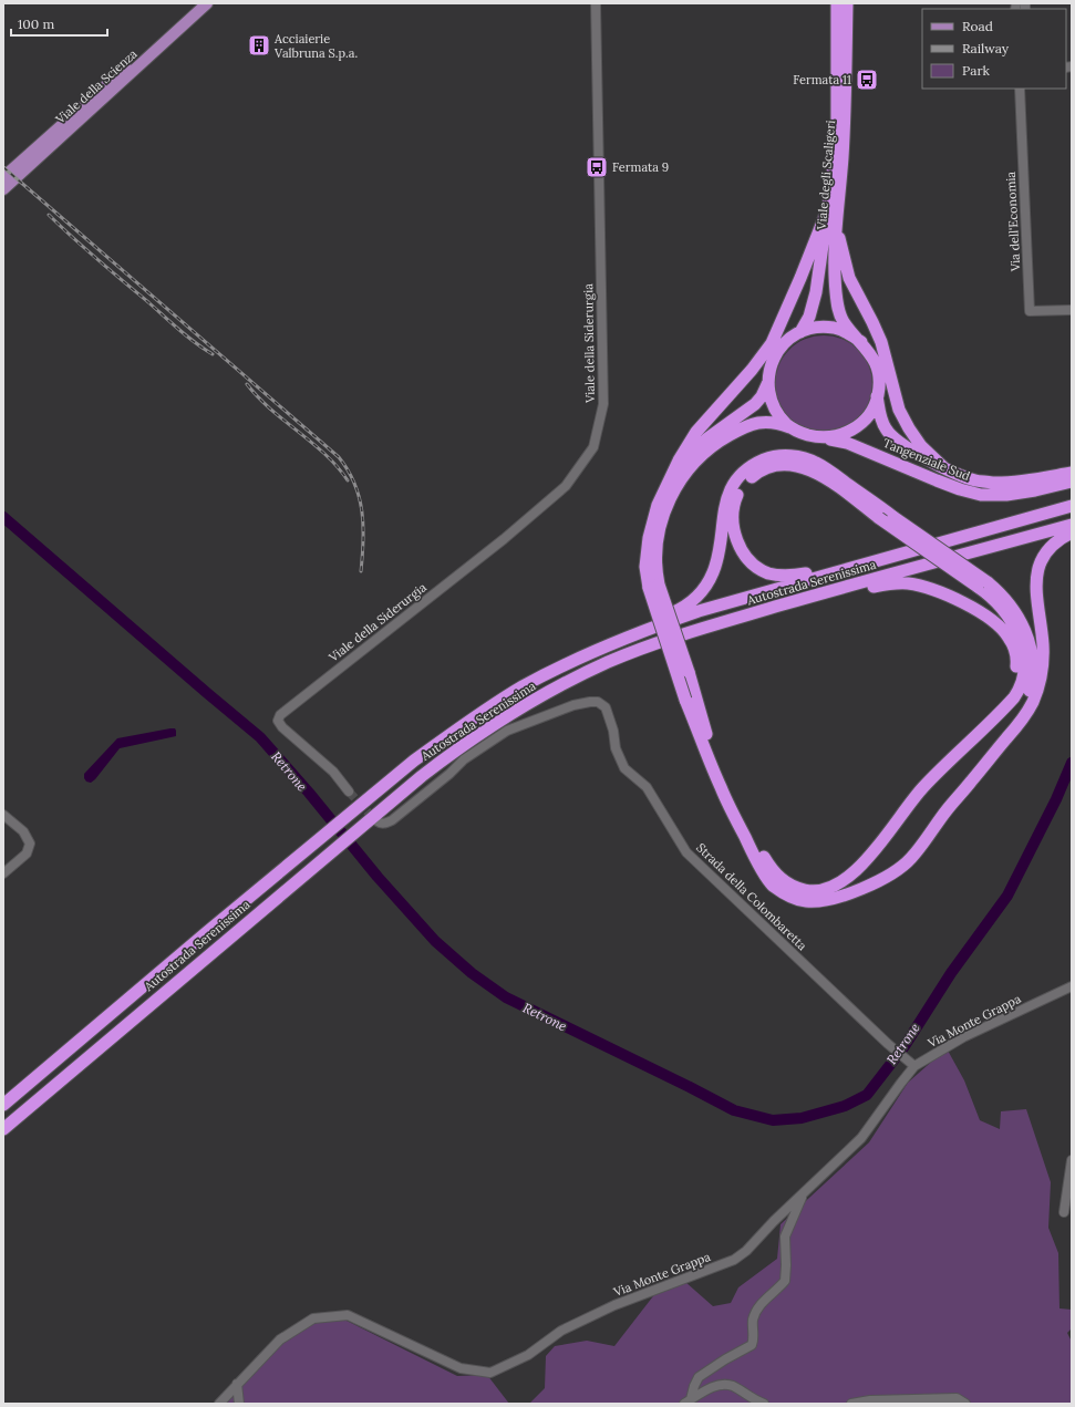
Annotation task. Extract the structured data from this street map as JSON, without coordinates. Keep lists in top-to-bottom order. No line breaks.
{"streets":{"highway":["Viale degli Scaligeri","Tangenziale Sud","Autostrada Serenissima"],"main road":["Viale della Scienza"],"street":["Via dell'Economia","Viale della Siderurgia","Strada della Colombaretta","Via Monte Grappa"]},"crossings":[["Viale degli Scaligeri","Tangenziale Sud"],["Strada della Colombaretta","Via Monte Grappa"]],"water":["Retrone"],"places":{"building":["Acciaierie Valbruna S.p.a."],"bus stop":["Fermata 11","Fermata 9"]},"legend":["Road","Railway","Park"],"scale_bar":"100 m"}
